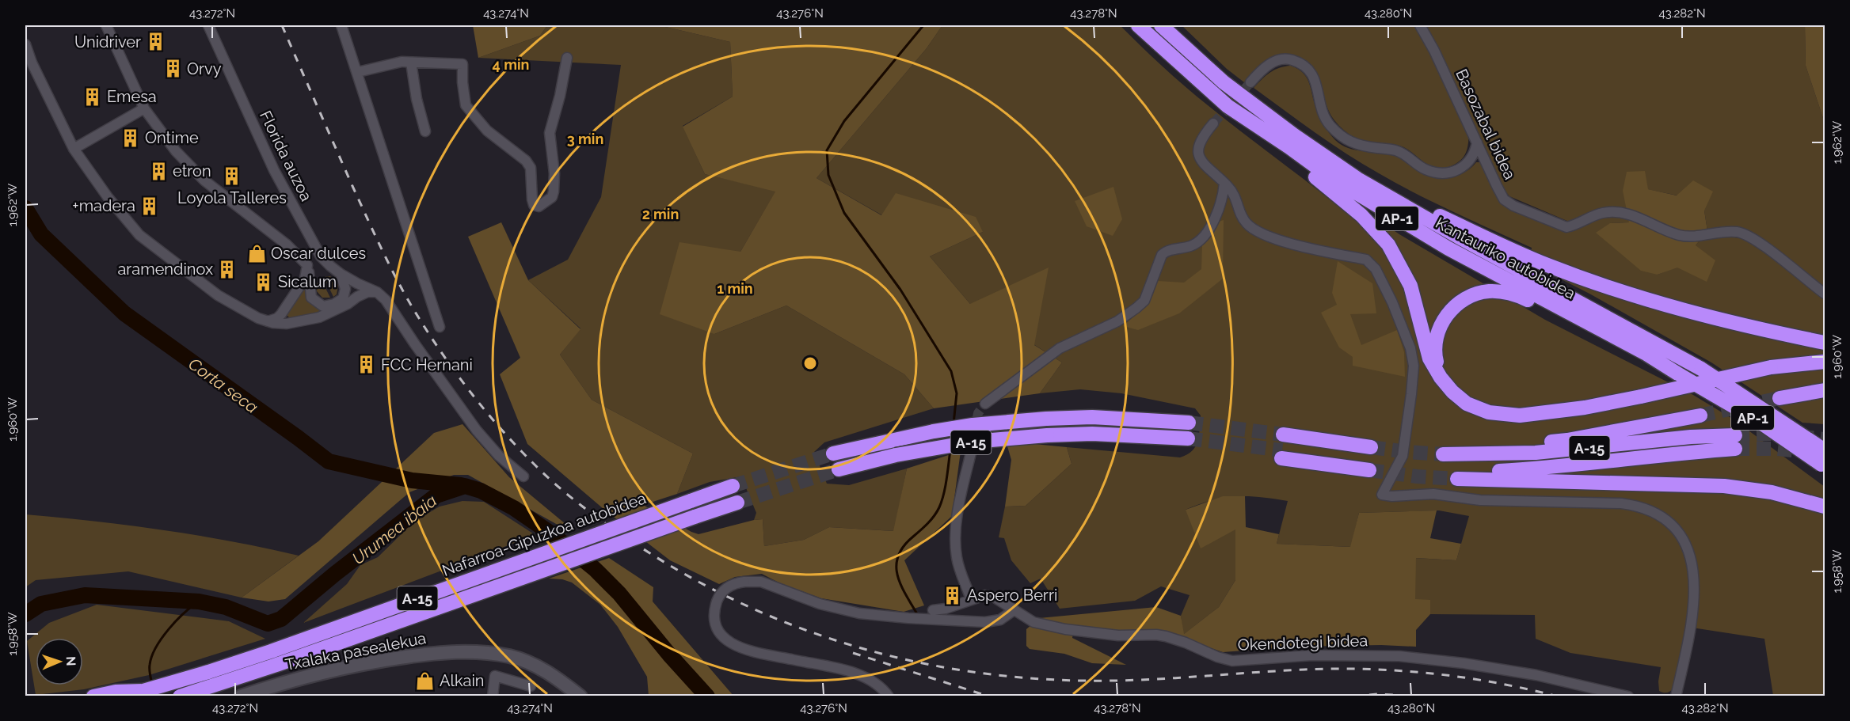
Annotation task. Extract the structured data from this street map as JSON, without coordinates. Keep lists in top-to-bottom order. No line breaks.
{"streets":{"highway":["AP-1","Kantauriko autobidea","A-15","Nafarroa-Gipuzkoa autobidea"],"main road":["Txalaka pasealekua"],"street":["Basozabal bidea","Florida auzoa","Okendotegi bidea"]},"water":["Corta seca","Urumea ibaia"],"places":{"building":["Unidriver","Orvy","Emesa","Ontime","etron","Loyola Talleres","+madera","aramendinox","Sicalum","FCC Hernani","Aspero Berri"],"shop":["Oscar dulces","Alkain"]},"north":"right","coordinates":["43.272°N","43.274°N","43.276°N","43.278°N","43.280°N","43.282°N","1.962°W","1.960°W","1.958°W"],"rings":["4 min","3 min","2 min","1 min"]}
